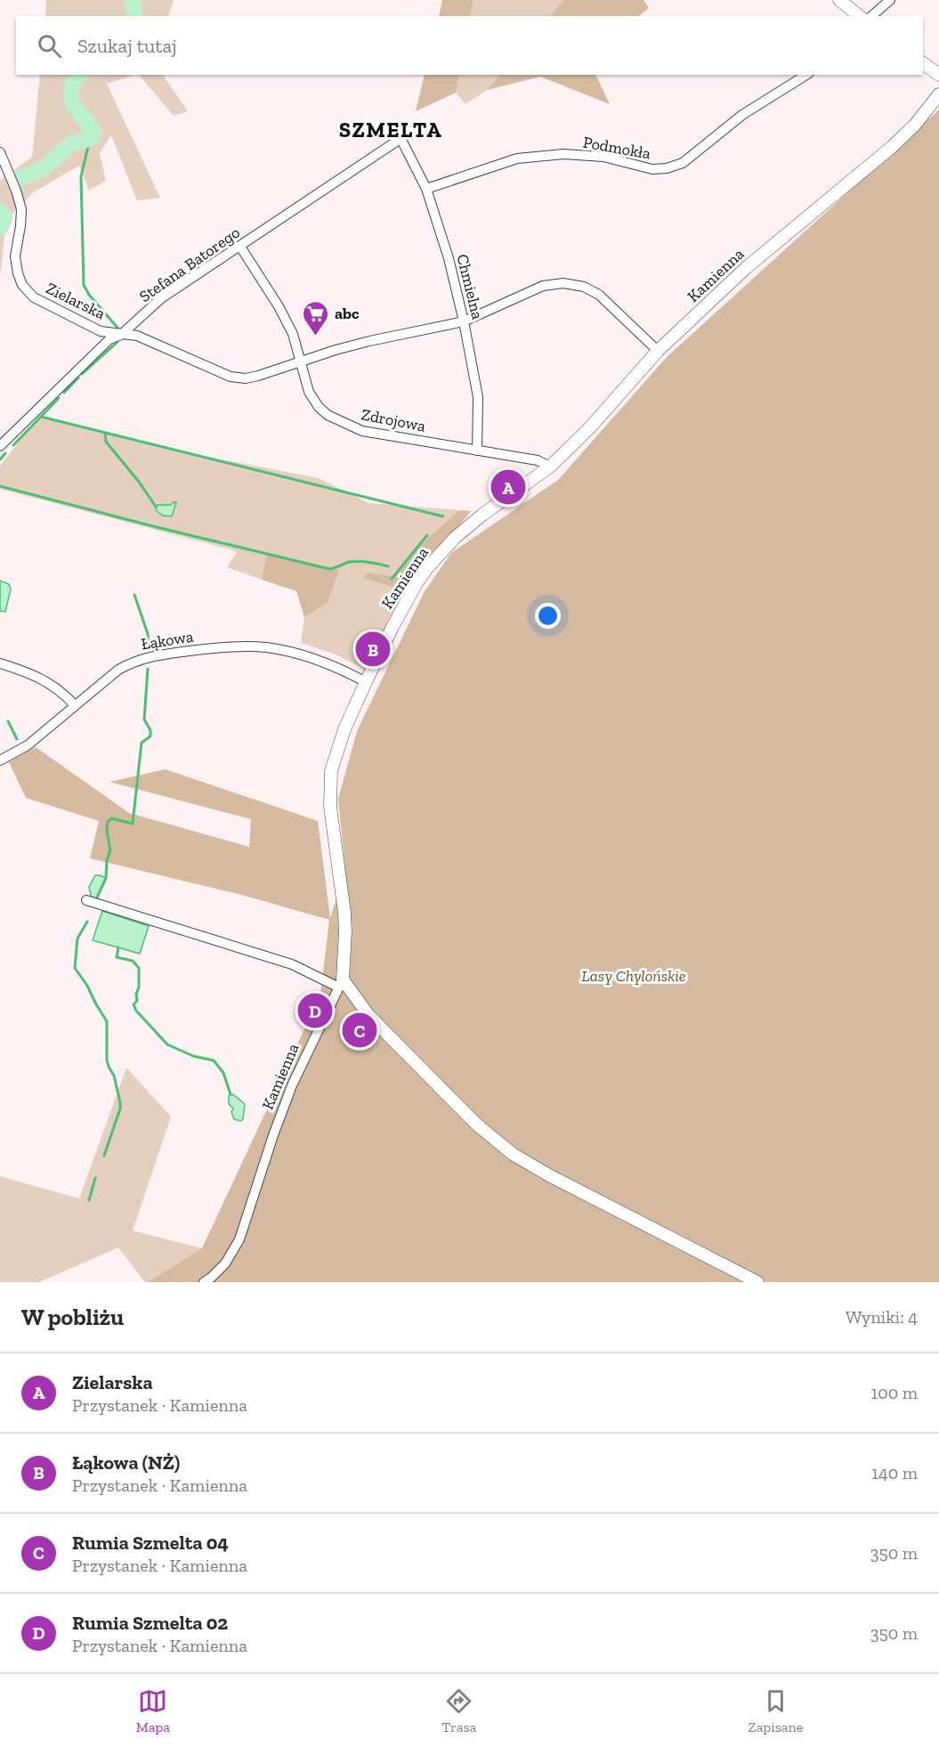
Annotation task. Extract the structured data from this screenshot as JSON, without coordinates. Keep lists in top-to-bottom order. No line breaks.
{"streets":{"street":["Podmokła","Stefana Batorego","Kamienna","Chmielna","Zielarska","Zdrojowa","Łąkowa"]},"crossings":[["Podmokła","Chmielna"],["Stefana Batorego","Chmielna"],["Stefana Batorego","Zielarska"],["Stefana Batorego","Zdrojowa"],["Kamienna","Zielarska"],["Kamienna","Zdrojowa"],["Kamienna","Łąkowa"],["Chmielna","Zielarska"],["Chmielna","Zdrojowa"],["Zielarska","Zdrojowa"]],"districts":["SZMELTA"],"parks":["Lasy Chylońskie"],"places":{"supermarket":["abc"]},"page":{"search":"Szukaj tutaj","pins":["A","B","D","C"],"heading":["W pobliżu","Wyniki: 4"],"list":[{"mark":"A","name":"Zielarska","note":"Przystanek · Kamienna","value":"100 m"},{"mark":"B","name":"Łąkowa (NŻ)","note":"Przystanek · Kamienna","value":"140 m"},{"mark":"C","name":"Rumia Szmelta 04","note":"Przystanek · Kamienna","value":"350 m"},{"mark":"D","name":"Rumia Szmelta 02","note":"Przystanek · Kamienna","value":"350 m"}],"nav":["Mapa","Trasa","Zapisane"]}}
